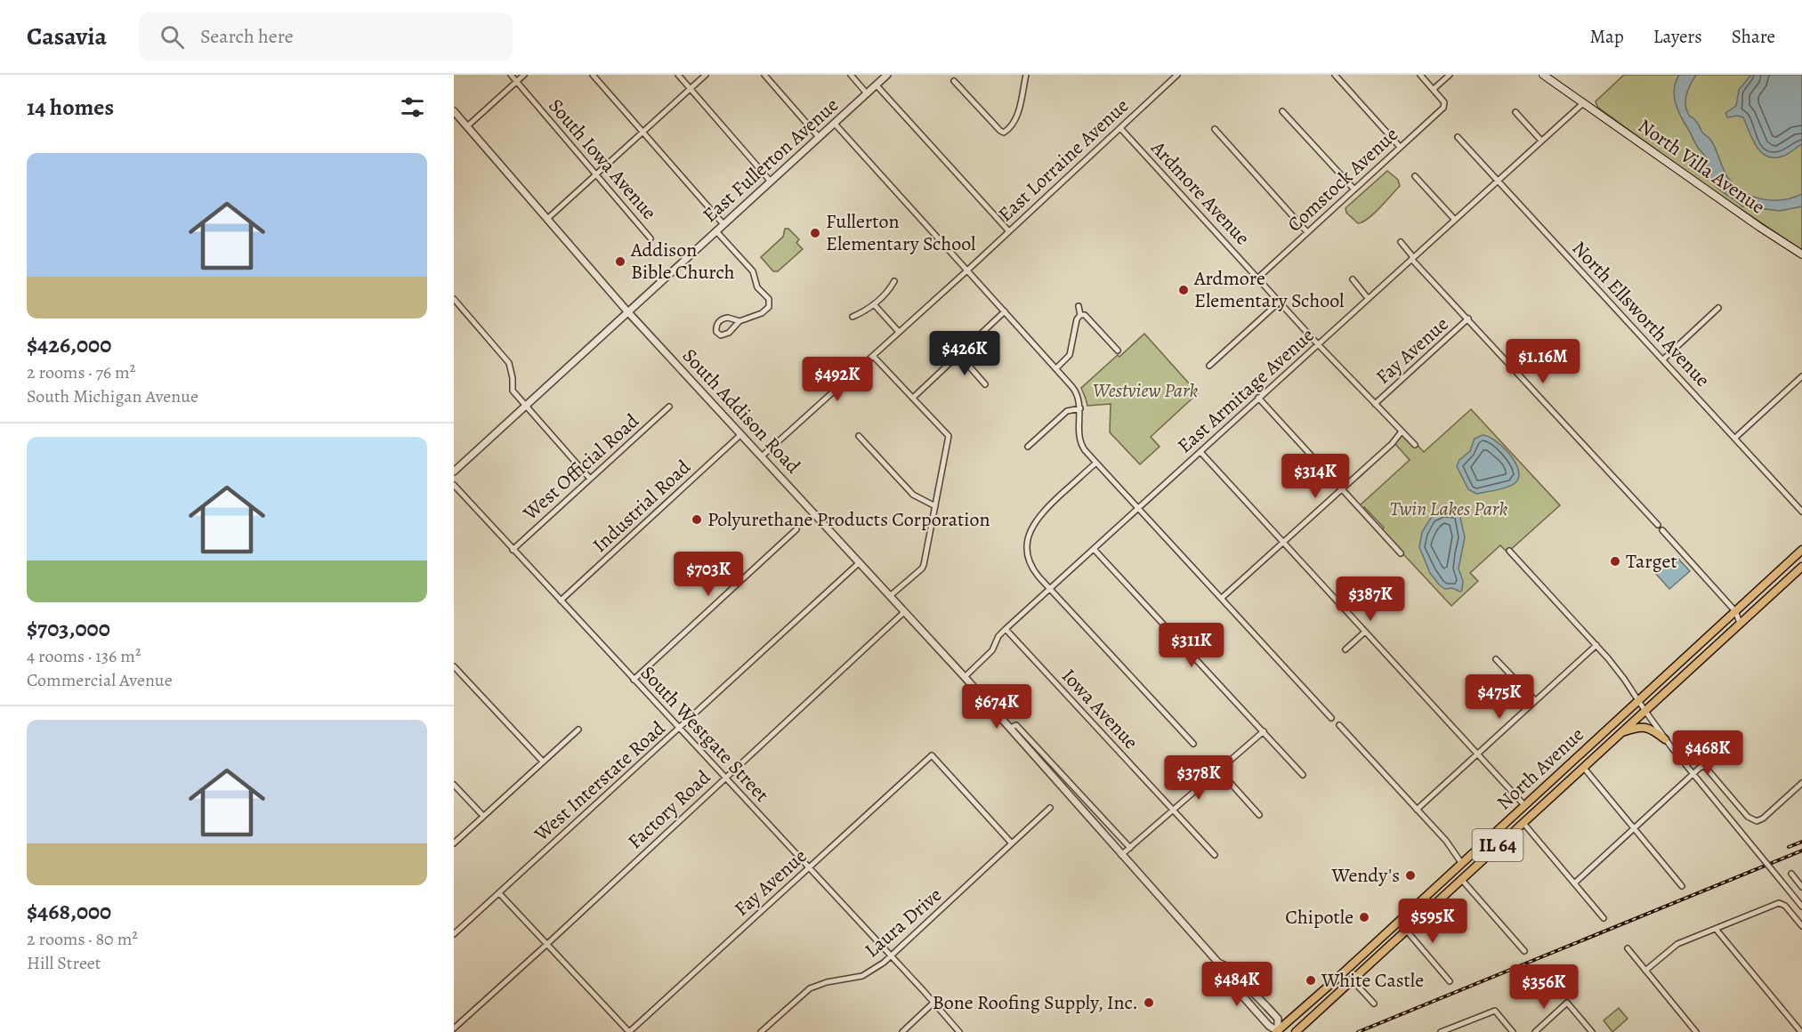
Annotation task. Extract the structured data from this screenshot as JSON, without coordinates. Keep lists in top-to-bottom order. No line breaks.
{"streets":{"main road":["North Villa Avenue","North Avenue","IL 64"],"street":["South Iowa Avenue","East Fullerton Avenue","East Lorraine Avenue","Comstock Avenue","Ardmore Avenue","North Ellsworth Avenue","Fay Avenue","East Armitage Avenue","South Addison Road","West Official Road","Industrial Road","Iowa Avenue","South Westgate Street","West Interstate Road","Factory Road","Laura Drive"]},"crossings":[["East Fullerton Avenue","South Addison Road"],["East Lorraine Avenue","Ardmore Avenue"],["East Lorraine Avenue","South Addison Road"],["North Villa Avenue","East Armitage Avenue"],["Comstock Avenue","Ardmore Avenue"],["Ardmore Avenue","East Armitage Avenue"],["North Ellsworth Avenue","East Armitage Avenue"],["Fay Avenue","South Westgate Street"],["Fay Avenue","Laura Drive"],["East Armitage Avenue","South Addison Road"],["East Armitage Avenue","Iowa Avenue"],["South Addison Road","Industrial Road"],["South Addison Road","West Interstate Road"],["South Addison Road","Factory Road"],["West Official Road","South Westgate Street"],["Industrial Road","South Westgate Street"],["South Westgate Street","West Interstate Road"],["South Westgate Street","Factory Road"],["South Westgate Street","Laura Drive"]],"parks":["Westview Park","Twin Lakes Park"],"places":["Fullerton Elementary School","Addison Bible Church","Ardmore Elementary School","Polyurethane Products Corporation","Target","Wendy's","Chipotle","White Castle","Bone Roofing Supply, Inc."],"page":{"header":"Casavia","search":"Search here","nav":["Map","Layers","Share"],"heading":"14 homes","list":[{"name":"$426,000","note":"2 rooms · 76 m² · South Michigan Avenue"},{"name":"$703,000","note":"4 rooms · 136 m² · Commercial Avenue"},{"name":"$468,000","note":"2 rooms · 80 m² · Hill Street"}],"price":["$426K","$1.16M","$492K","$314K","$703K","$387K","$311K","$475K","$674K","$468K","$378K","$595K","$484K","$356K"]}}
